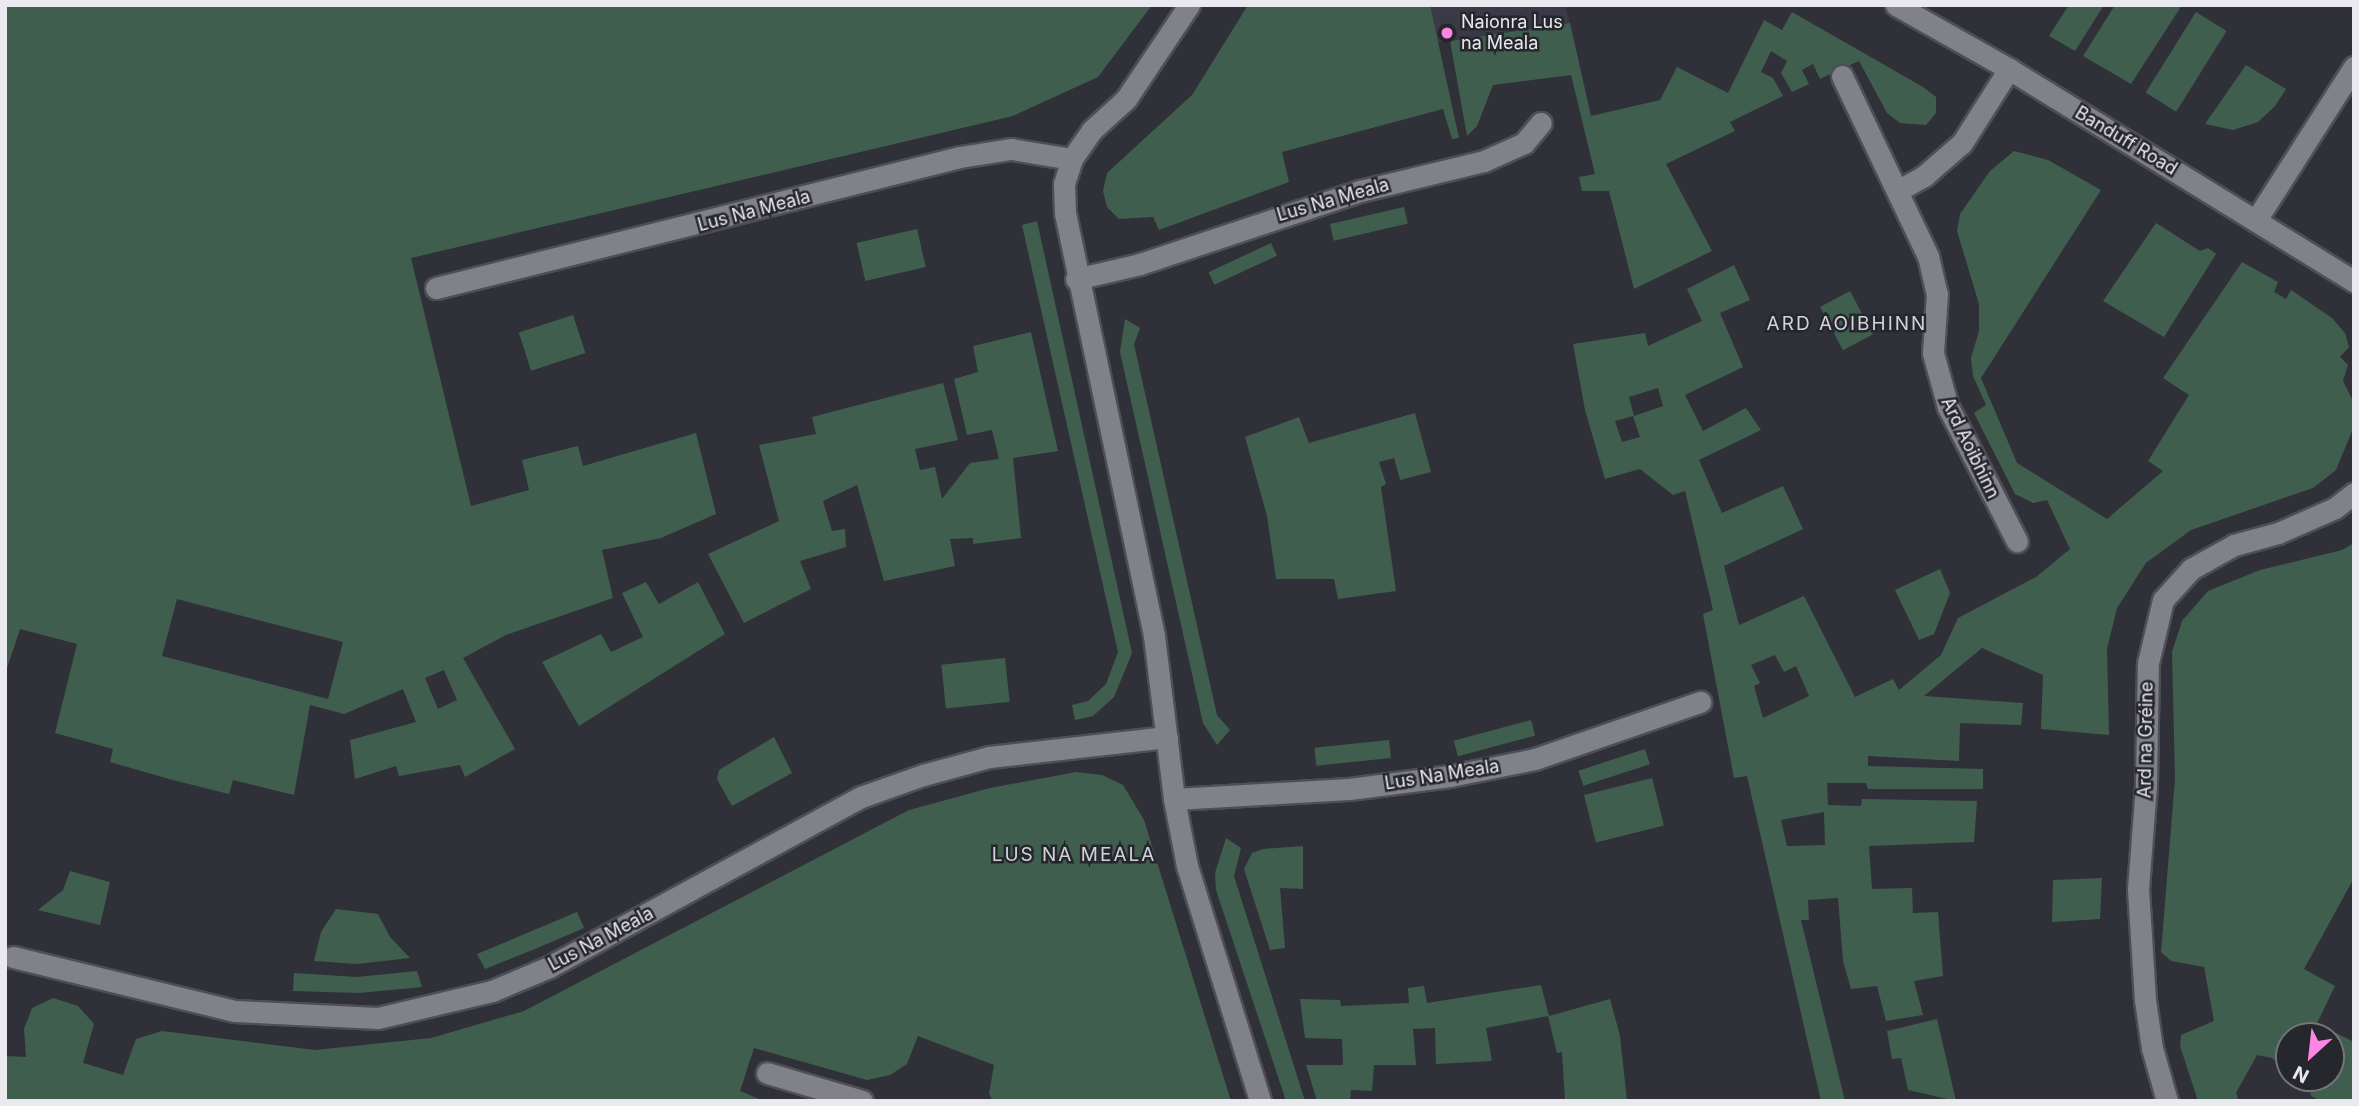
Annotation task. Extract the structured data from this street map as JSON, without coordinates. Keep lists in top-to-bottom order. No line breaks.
{"streets":{"street":["Banduff Road","Lus Na Meala","Ard Aoibhinn","Ard na Gréine"]},"districts":["ARD AOIBHINN","LUS NA MEALA"],"places":["Naionra Lus na Meala"],"north":"bottom left"}
